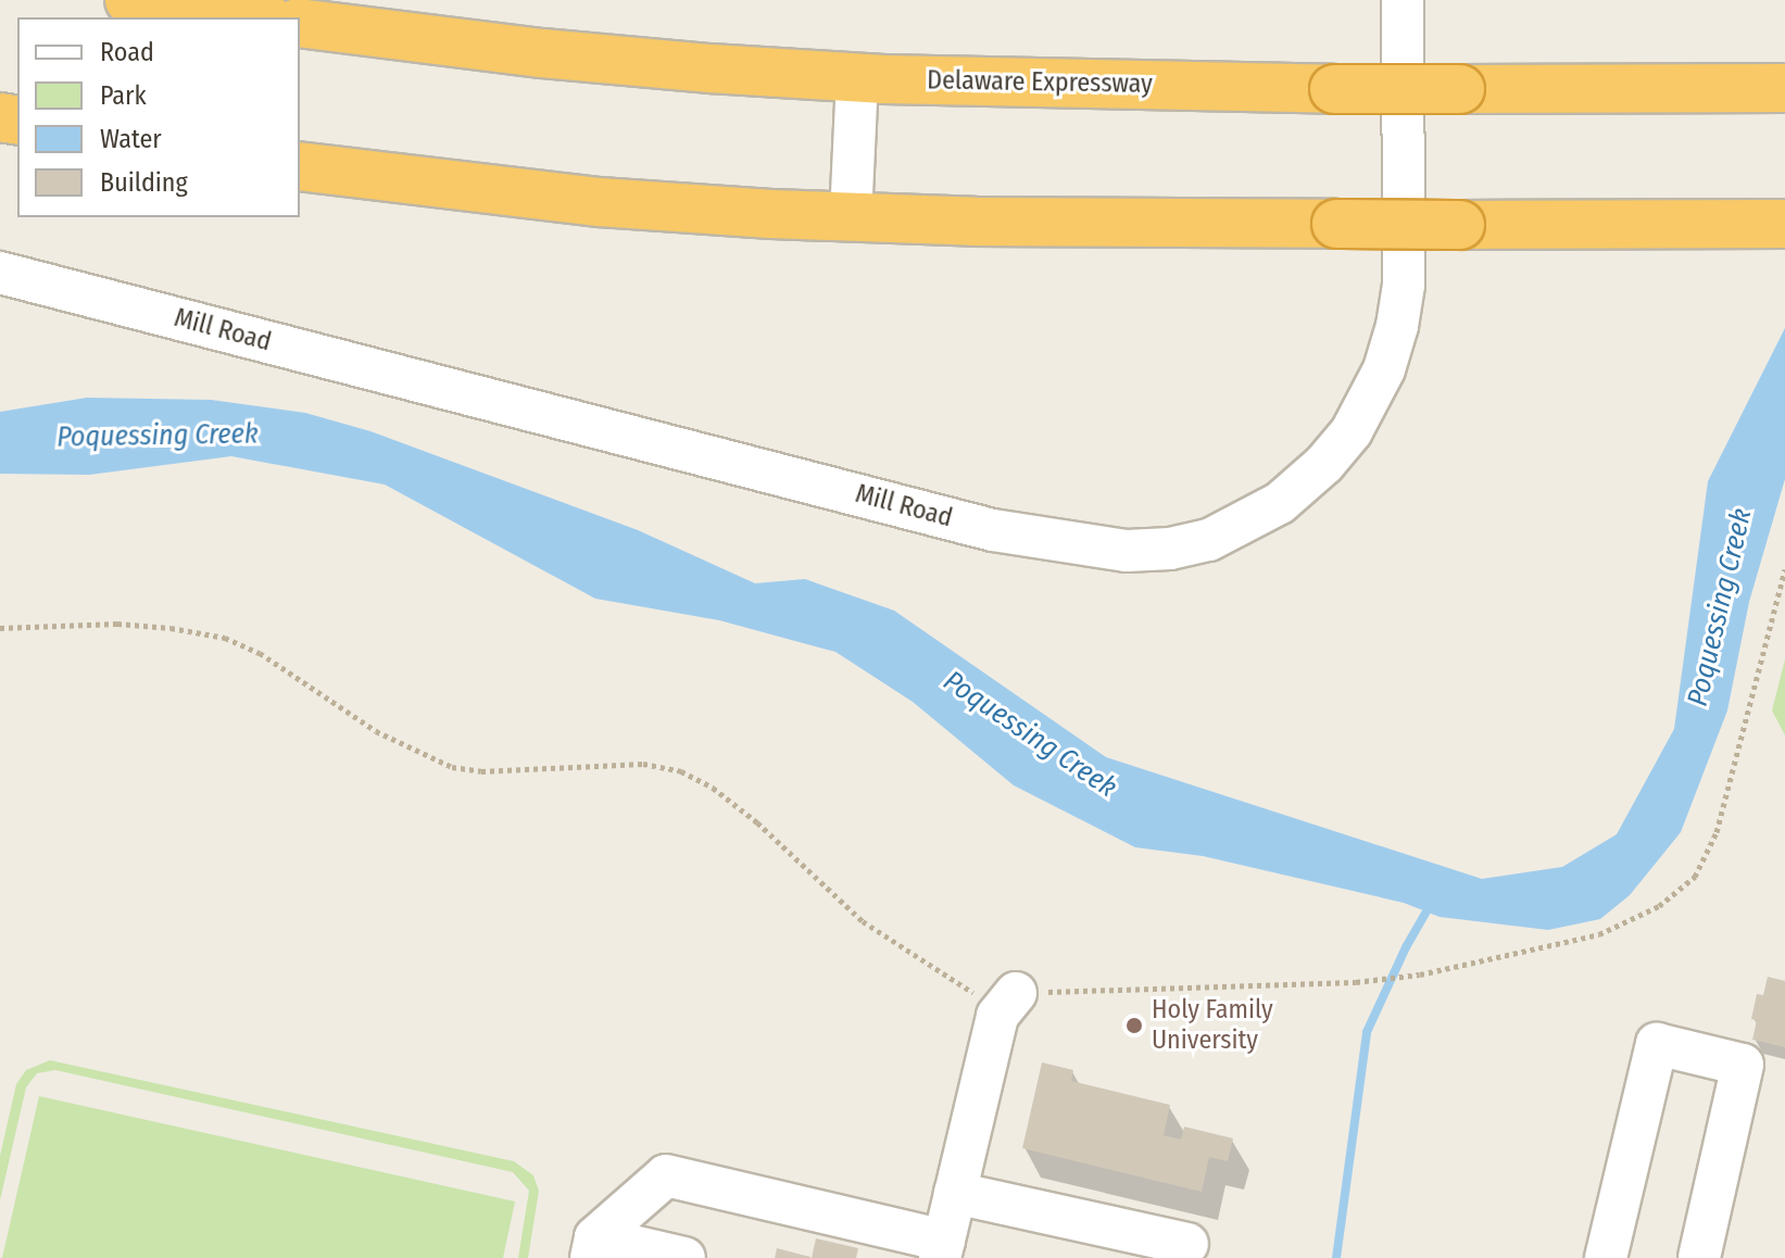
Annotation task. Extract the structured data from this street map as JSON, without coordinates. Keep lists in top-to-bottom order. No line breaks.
{"streets":{"highway":["Delaware Expressway"],"street":["Mill Road"]},"water":["Poquessing Creek"],"places":["Holy Family University"],"legend":["Road","Park","Water","Building"]}
